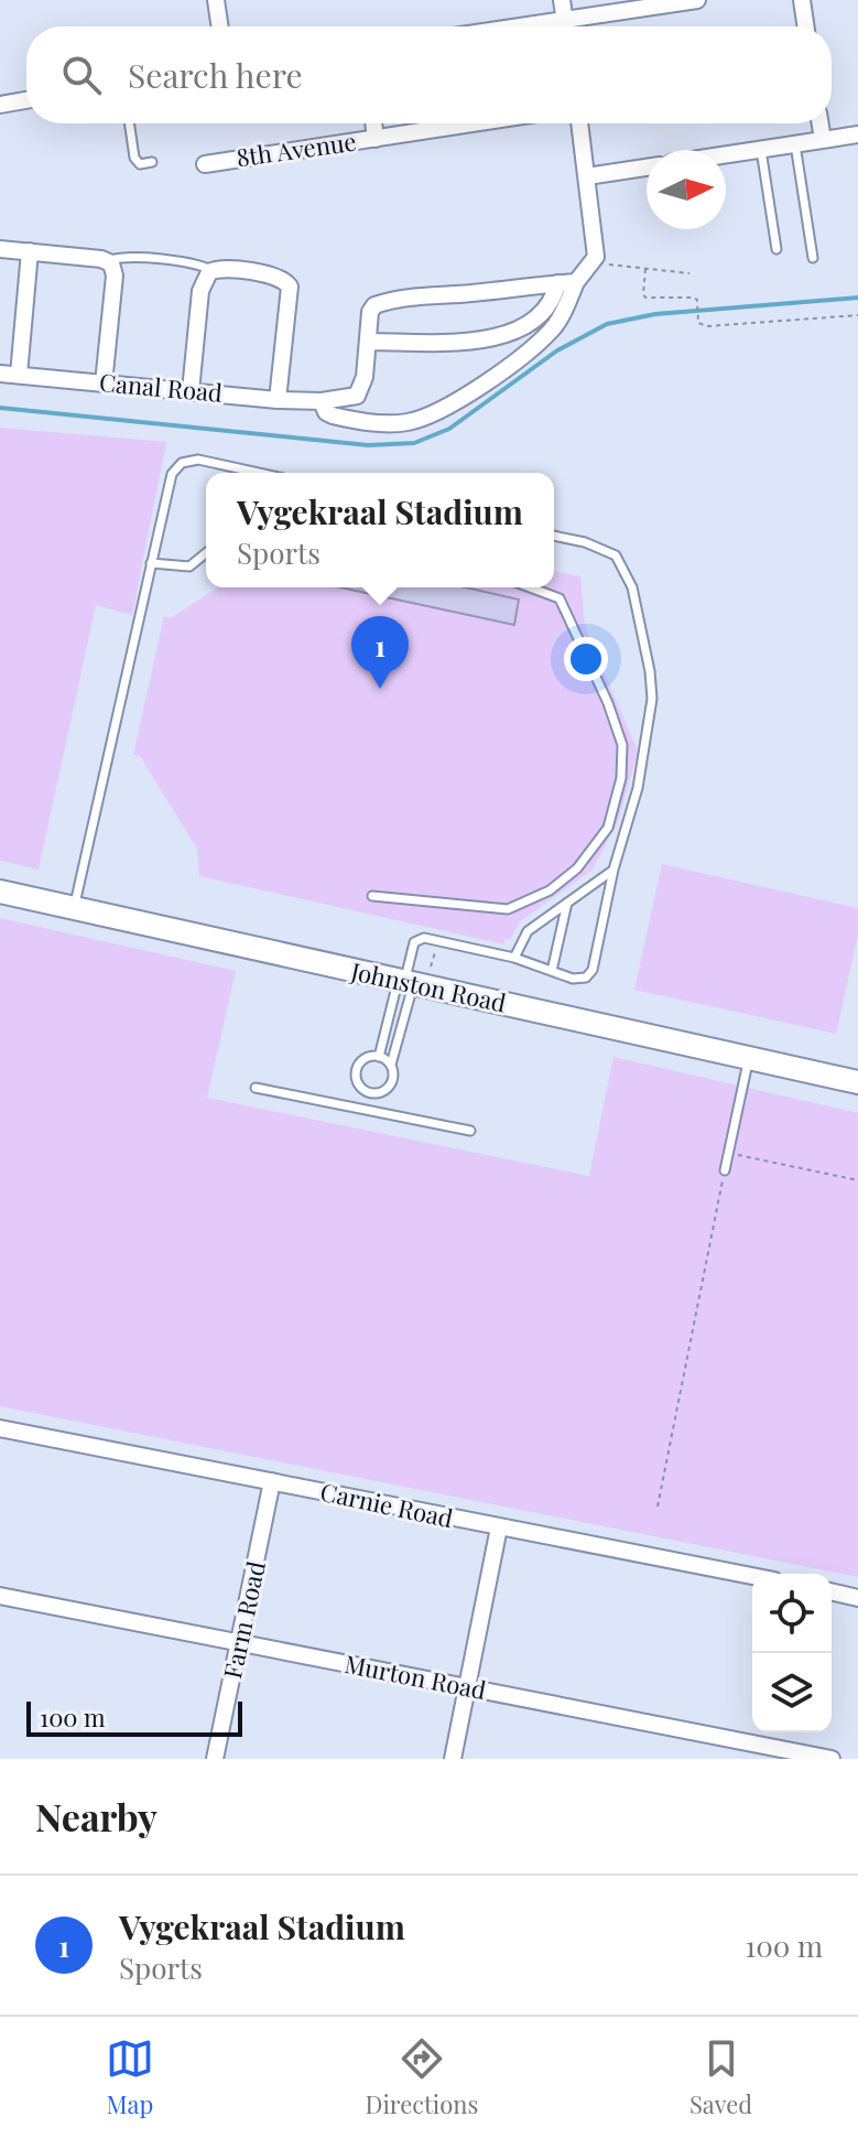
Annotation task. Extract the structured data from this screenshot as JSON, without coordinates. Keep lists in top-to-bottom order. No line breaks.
{"streets":{"street":["8th Avenue","Canal Road","Johnston Road","Carnie Road","Farm Road","Murton Road"]},"crossings":[["Carnie Road","Farm Road"],["Farm Road","Murton Road"]],"scale_bar":"100 m","north":"right","page":{"search":"Search here","popup":["Vygekraal Stadium","Sports"],"pins":"1","scale":"100 m","heading":"Nearby","list":[{"mark":"1","name":"Vygekraal Stadium","note":"Sports","value":"100 m"}],"nav":["Map","Directions","Saved"]}}
